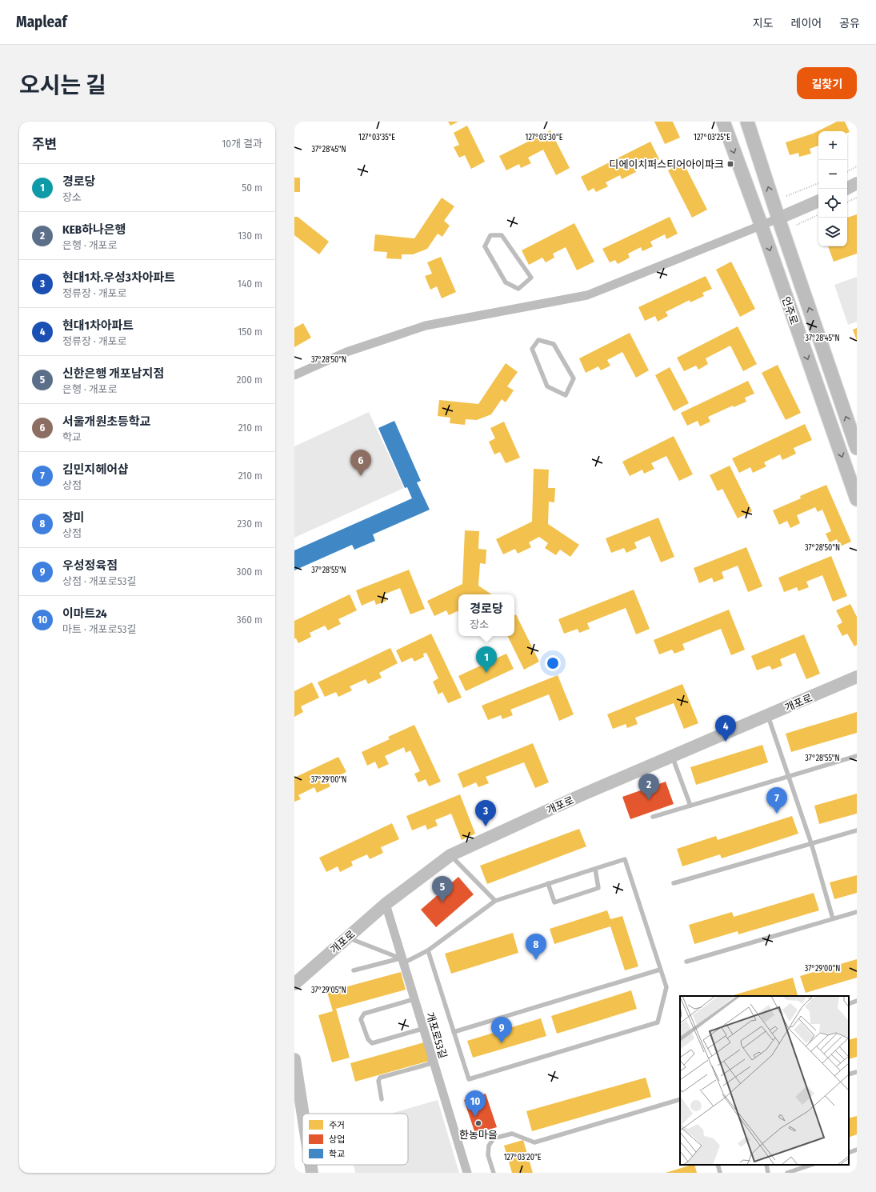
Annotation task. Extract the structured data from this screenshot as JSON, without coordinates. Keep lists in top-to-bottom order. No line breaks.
{"streets":{"main road":["언주로"],"street":["개포로","개포로53길"]},"crossings":[["개포로","개포로53길"]],"places":{"transit":["디에이치퍼스티어아이파크"],"other":["한농마을"]},"legend":["주거","상업","학교"],"page":{"header":"Mapleaf","nav":["지도","레이어","공유"],"title":"오시는 길","buttons":"길찾기","heading":["주변","10개 결과"],"map_buttons":["+","−"],"list":[{"mark":"1","name":"경로당","note":"장소","value":"50 m"},{"mark":"2","name":"KEB하나은행","note":"은행 · 개포로","value":"130 m"},{"mark":"3","name":"현대1차.우성3차아파트","note":"정류장 · 개포로","value":"140 m"},{"mark":"4","name":"현대1차아파트","note":"정류장 · 개포로","value":"150 m"},{"mark":"5","name":"신한은행 개포남지점","note":"은행 · 개포로","value":"200 m"},{"mark":"6","name":"서울개원초등학교","note":"학교","value":"210 m"},{"mark":"7","name":"김민지헤어샵","note":"상점","value":"210 m"},{"mark":"8","name":"장미","note":"상점","value":"230 m"},{"mark":"9","name":"우성정육점","note":"상점 · 개포로53길","value":"300 m"},{"mark":"10","name":"이마트24","note":"마트 · 개포로53길","value":"360 m"}],"pins":["6","1","4","2","7","3","5","8","9","10"],"popup":["경로당","장소"]},"coordinates":["127°03'35\"E","127°03'30\"E","127°03'25\"E","37°28'45\"N","37°28'50\"N","37°28'55\"N","37°29'00\"N","37°29'05\"N","127°03'20\"E"]}
